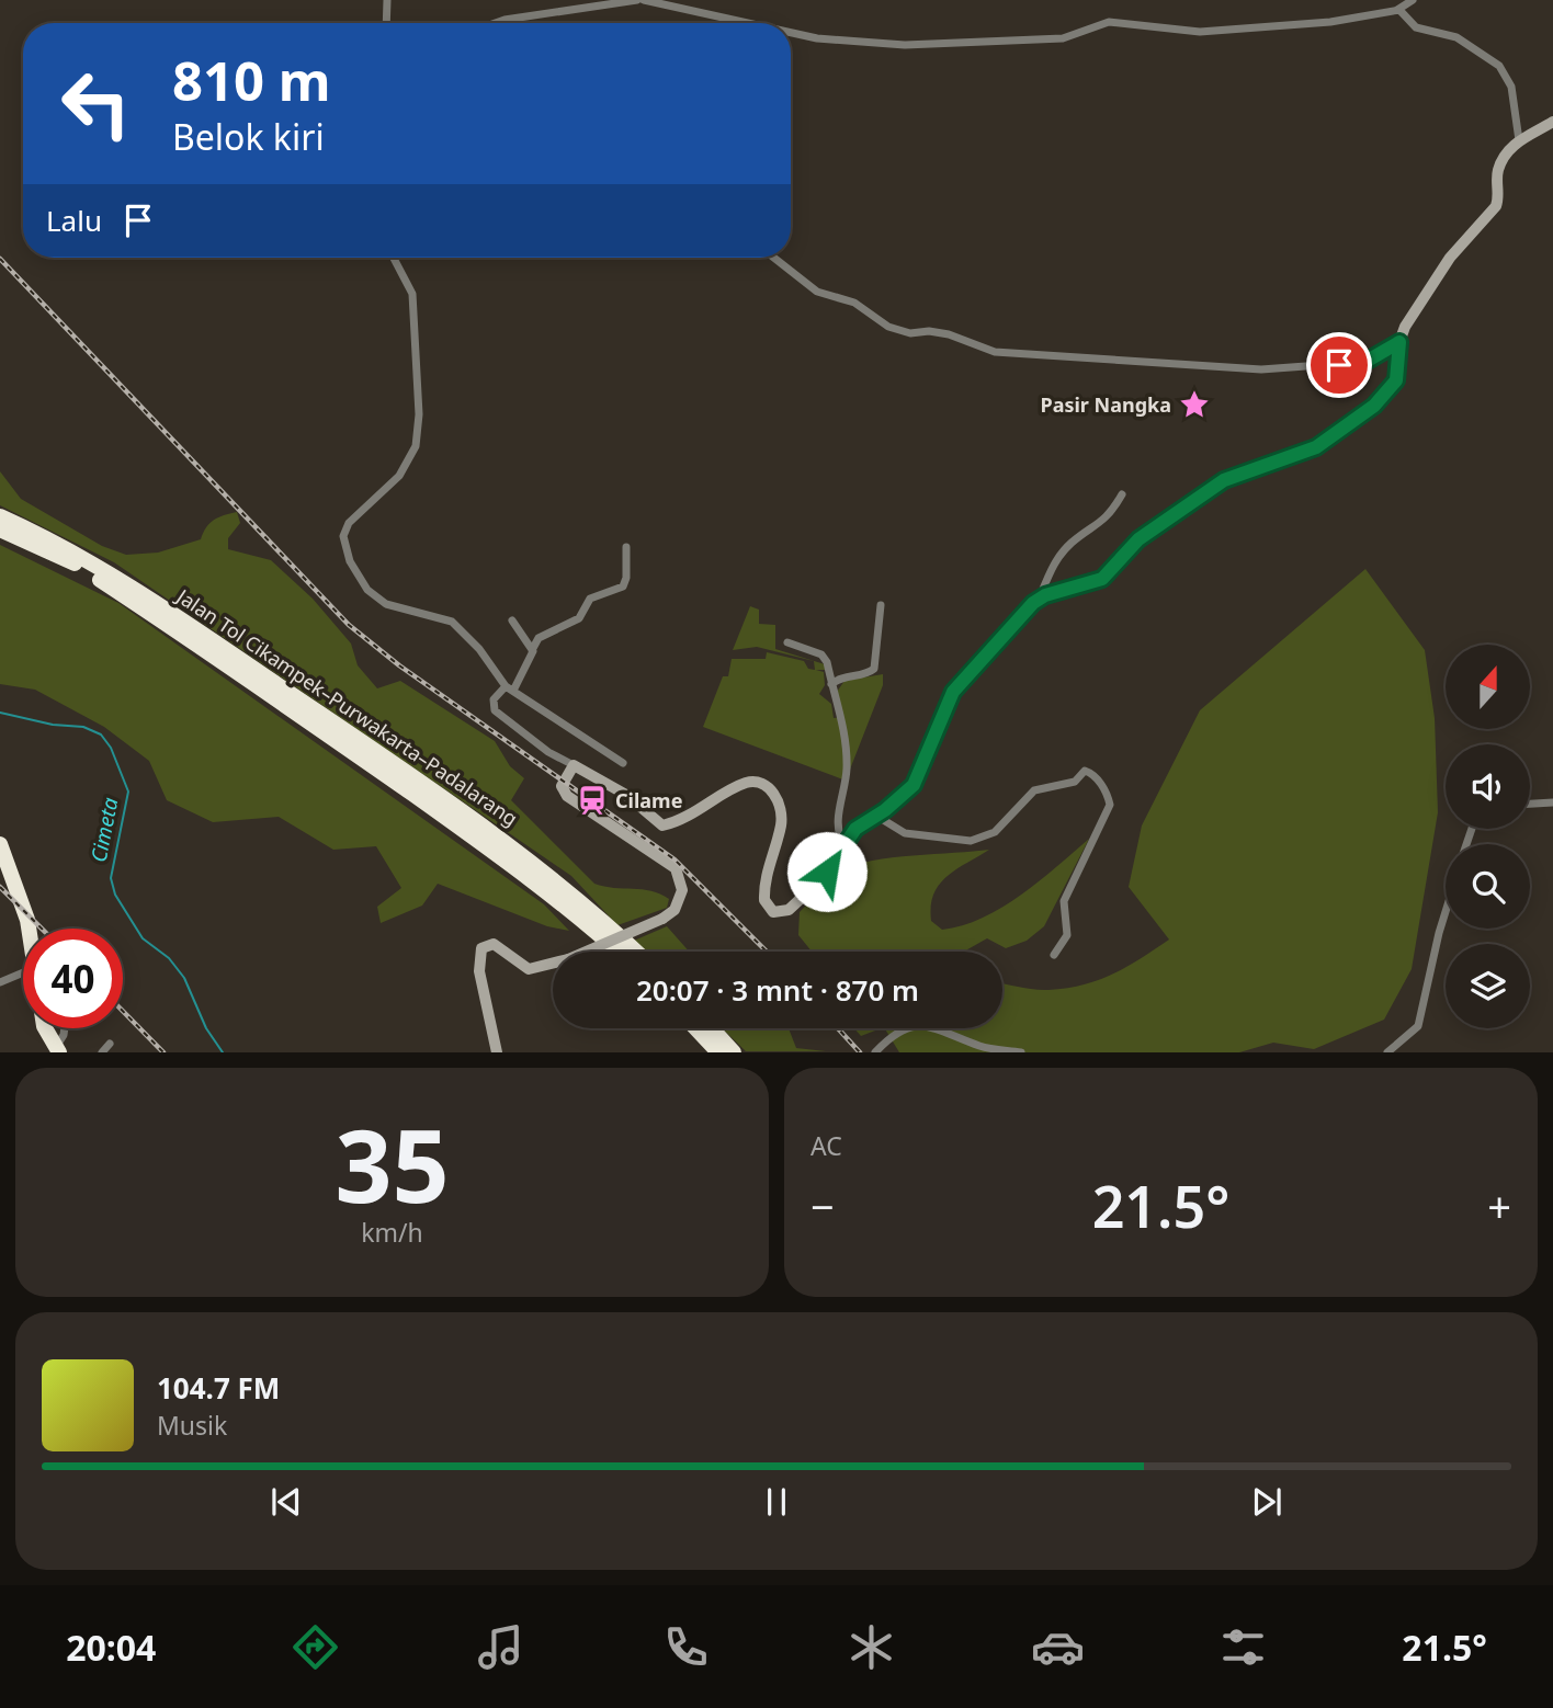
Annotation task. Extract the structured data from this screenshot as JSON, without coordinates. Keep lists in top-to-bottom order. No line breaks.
{"streets":{"highway":["Jalan Tol Cikampek–Purwakarta–Padalarang"]},"water":["Cimeta"],"places":{"place":["Pasir Nangka"],"station":["Cilame"]},"north":"top","page":{"turn":["810 m","Belok kiri"],"then":"Lalu","limit":"40","trip":"20:07 · 3 mnt · 870 m","tile":[["35","km/h"],"AC"],"heat":["−","21.5°","+"],"song":["104.7 FM","Musik"],"tabs":["20:04","21.5°"]}}
